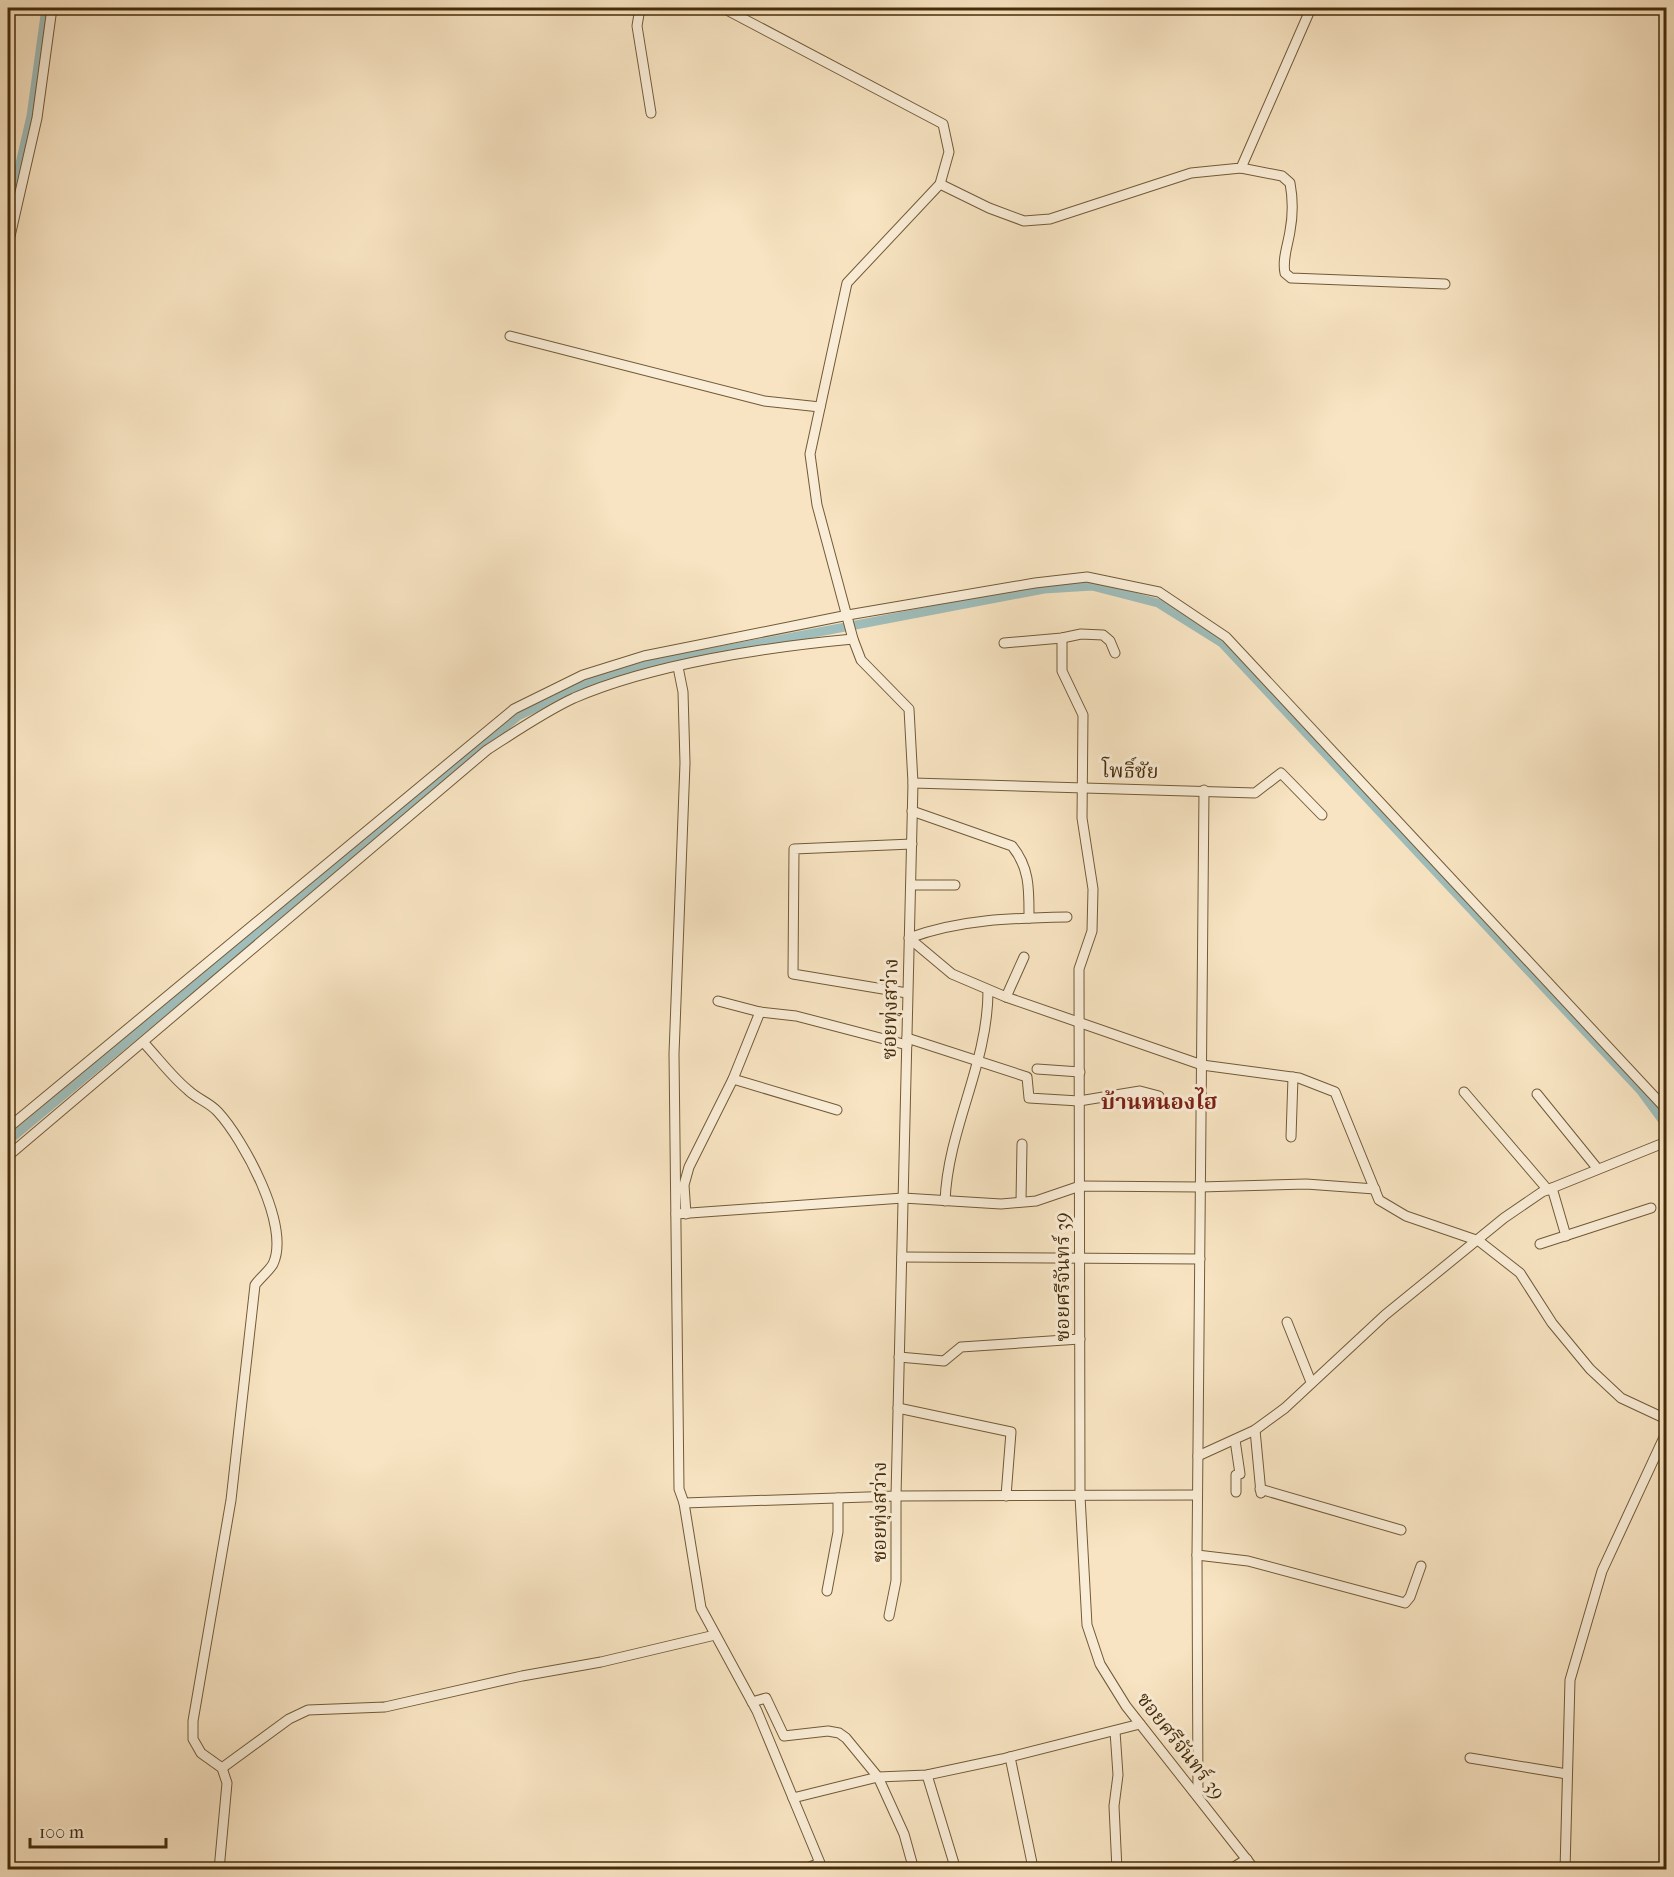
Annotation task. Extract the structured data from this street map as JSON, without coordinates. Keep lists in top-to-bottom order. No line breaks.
{"streets":{"street":["โพธิ์ชัย","ซอยทุ่งสว่าง","ซอยศรีจันทร์ 39"]},"crossings":[["โพธิ์ชัย","ซอยทุ่งสว่าง"],["โพธิ์ชัย","ซอยศรีจันทร์ 39"]],"districts":["บ้านหนองไฮ"],"scale_bar":"100 m"}
